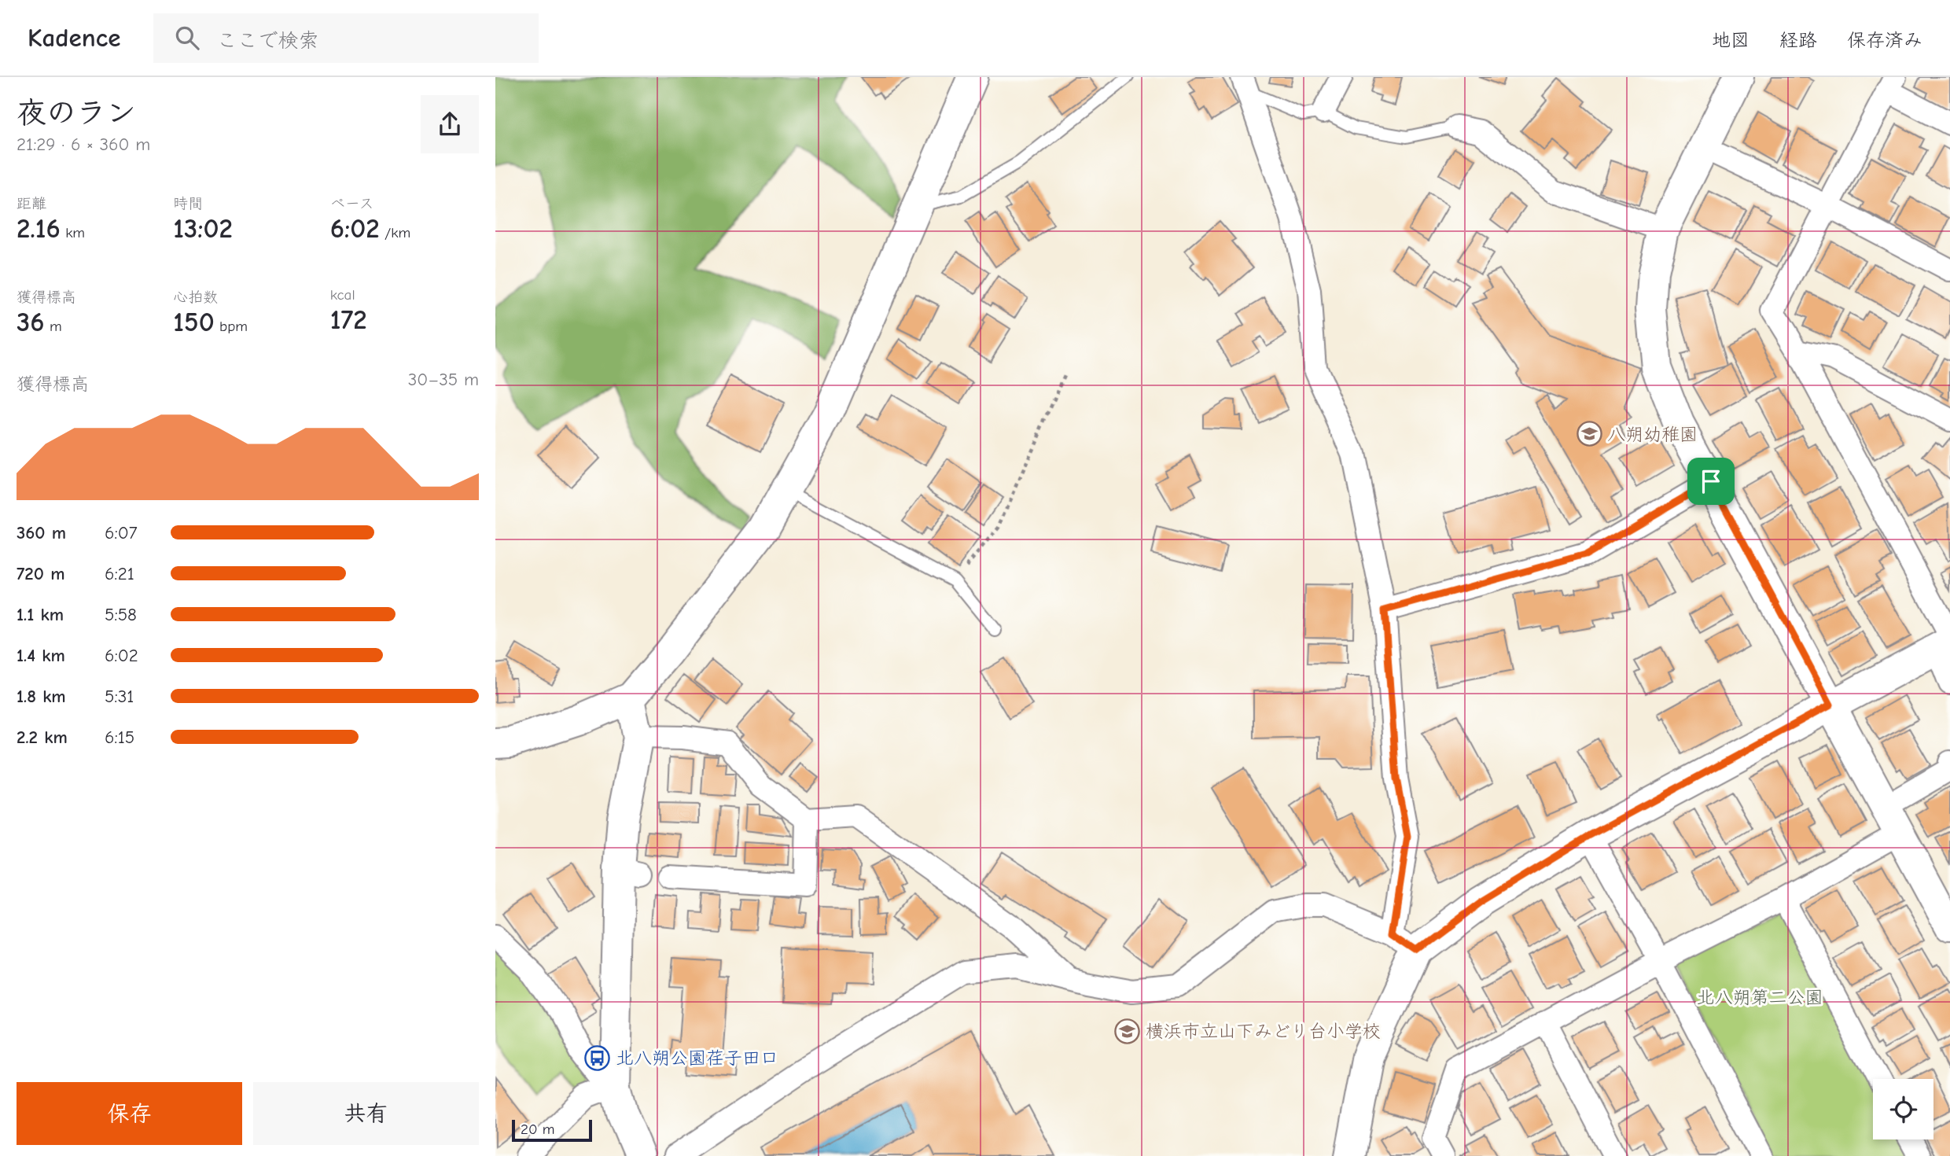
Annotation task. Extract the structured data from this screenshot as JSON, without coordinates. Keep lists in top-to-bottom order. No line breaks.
{"parks":["北八朔第二公園"],"places":{"school or university":["八朔幼稚園","横浜市立山下みどり台小学校"],"bus stop":["北八朔公園荏子田口"]},"scale_bar":"20 m","page":{"header":"Kadence","search":"ここで検索","nav":["地図","経路","保存済み"],"heading":["夜のラン","21:29 · 6 × 360 m"],"stats":[["距離","2.16 km"],["時間","13:02"],["ペース","6:02 /km"],["獲得標高","36 m"],["心拍数","150 bpm"],["kcal","172"]],"chart":["獲得標高","30–35 m"],"list":[{"name":"360 m","note":"6:07"},{"name":"720 m","note":"6:21"},{"name":"1.1 km","note":"5:58"},{"name":"1.4 km","note":"6:02"},{"name":"1.8 km","note":"5:31"},{"name":"2.2 km","note":"6:15"}],"buttons":["保存","共有"],"scale":"20 m"}}
